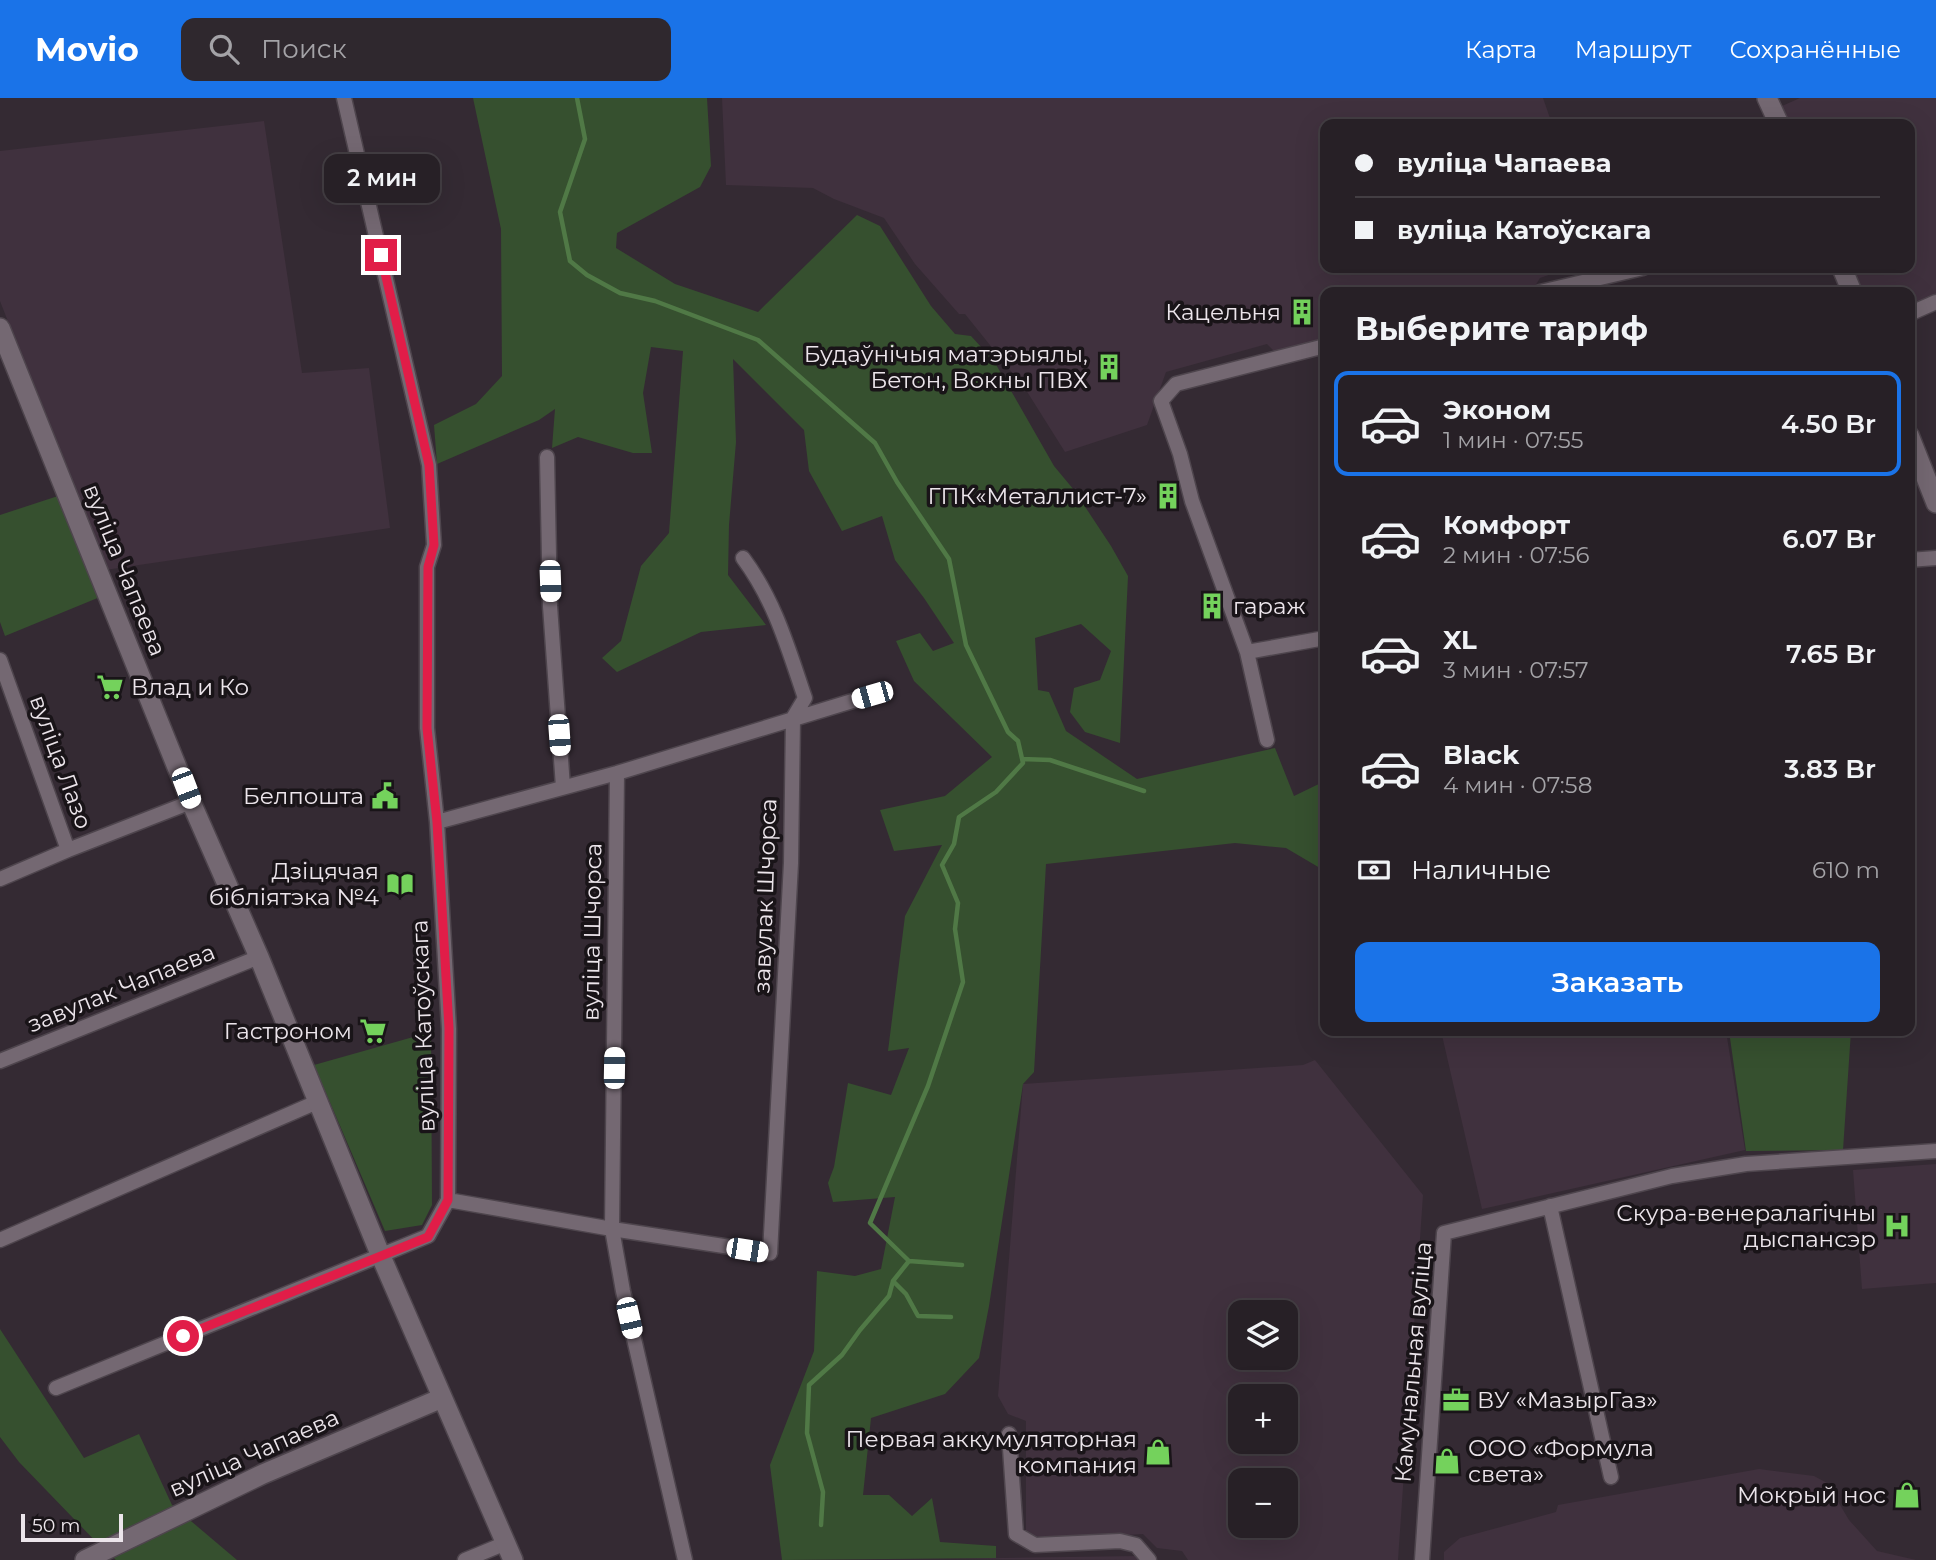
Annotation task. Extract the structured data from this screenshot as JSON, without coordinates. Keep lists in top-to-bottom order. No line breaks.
{"streets":{"street":["вуліца Чапаева","вуліца Лазо","завулак Шчорса","вуліца Шчорса","завулак Чапаева","вуліца Катоўскага","Камунальная вуліца"]},"crossings":[["вуліца Чапаева","завулак Чапаева"],["вуліца Чапаева","вуліца Катоўскага"],["завулак Шчорса","вуліца Шчорса"]],"places":{"building":["Кацельня","Будаўнічыя матэрыялы, Бетон, Вокны ПВХ","ГПК«Металлист-7»","гараж"],"supermarket":["Влад и Ко","Гастроном"],"public building":["Белпошта"],"library":["Дзіцячая бібліятэка №4"],"hospital":["Скура-венералагічны дыспансэр"],"office":["ВУ «МазырГаз»"],"shop":["Первая аккумуляторная компания","ООО «Формула света»","Мокрый нос"]},"scale_bar":"50 m","page":{"header":"Movio","search":"Поиск","nav":["Карта","Маршрут","Сохранённые"],"banner":["вуліца Чапаева","вуліца Катоўскага"],"bubble":"2 мин","heading":"Выберите тариф","list":[{"name":"Эконом","note":"1 мин · 07:55","value":"4.50 Br"},{"name":"Комфорт","note":"2 мин · 07:56","value":"6.07 Br"},{"name":"XL","note":"3 мин · 07:57","value":"7.65 Br"},{"name":"Black","note":"4 мин · 07:58","value":"3.83 Br"}],"pay":["Наличные","610 m"],"buttons":"Заказать","map_buttons":["+","−"],"scale":"50 m"}}
